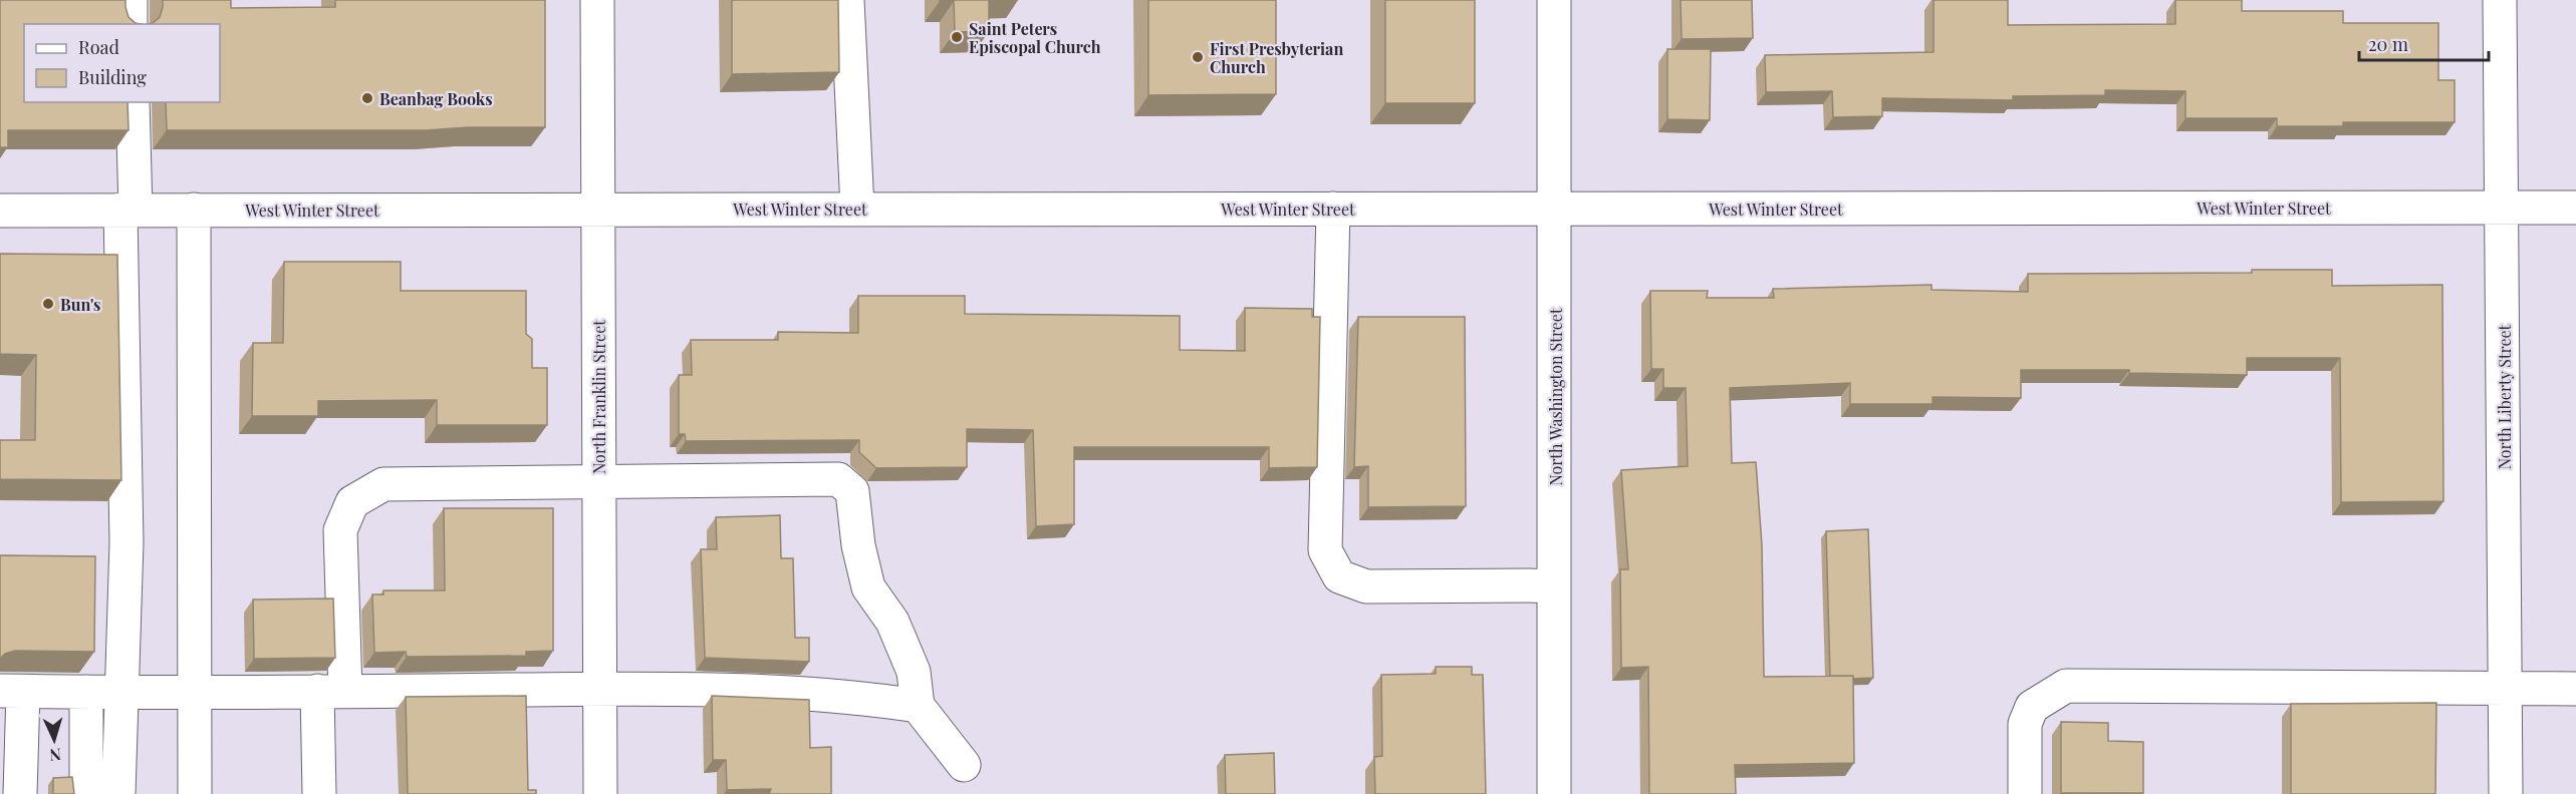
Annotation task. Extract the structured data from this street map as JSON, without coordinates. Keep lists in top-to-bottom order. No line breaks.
{"streets":{"street":["West Winter Street","North Franklin Street","North Washington Street","North Liberty Street"]},"crossings":[["West Winter Street","North Franklin Street"],["West Winter Street","North Washington Street"],["West Winter Street","North Liberty Street"]],"places":["Saint Peters Episcopal Church","First Presbyterian Church","Beanbag Books","Bun's"],"legend":["Road","Building"],"scale_bar":"20 m","north":"bottom"}
